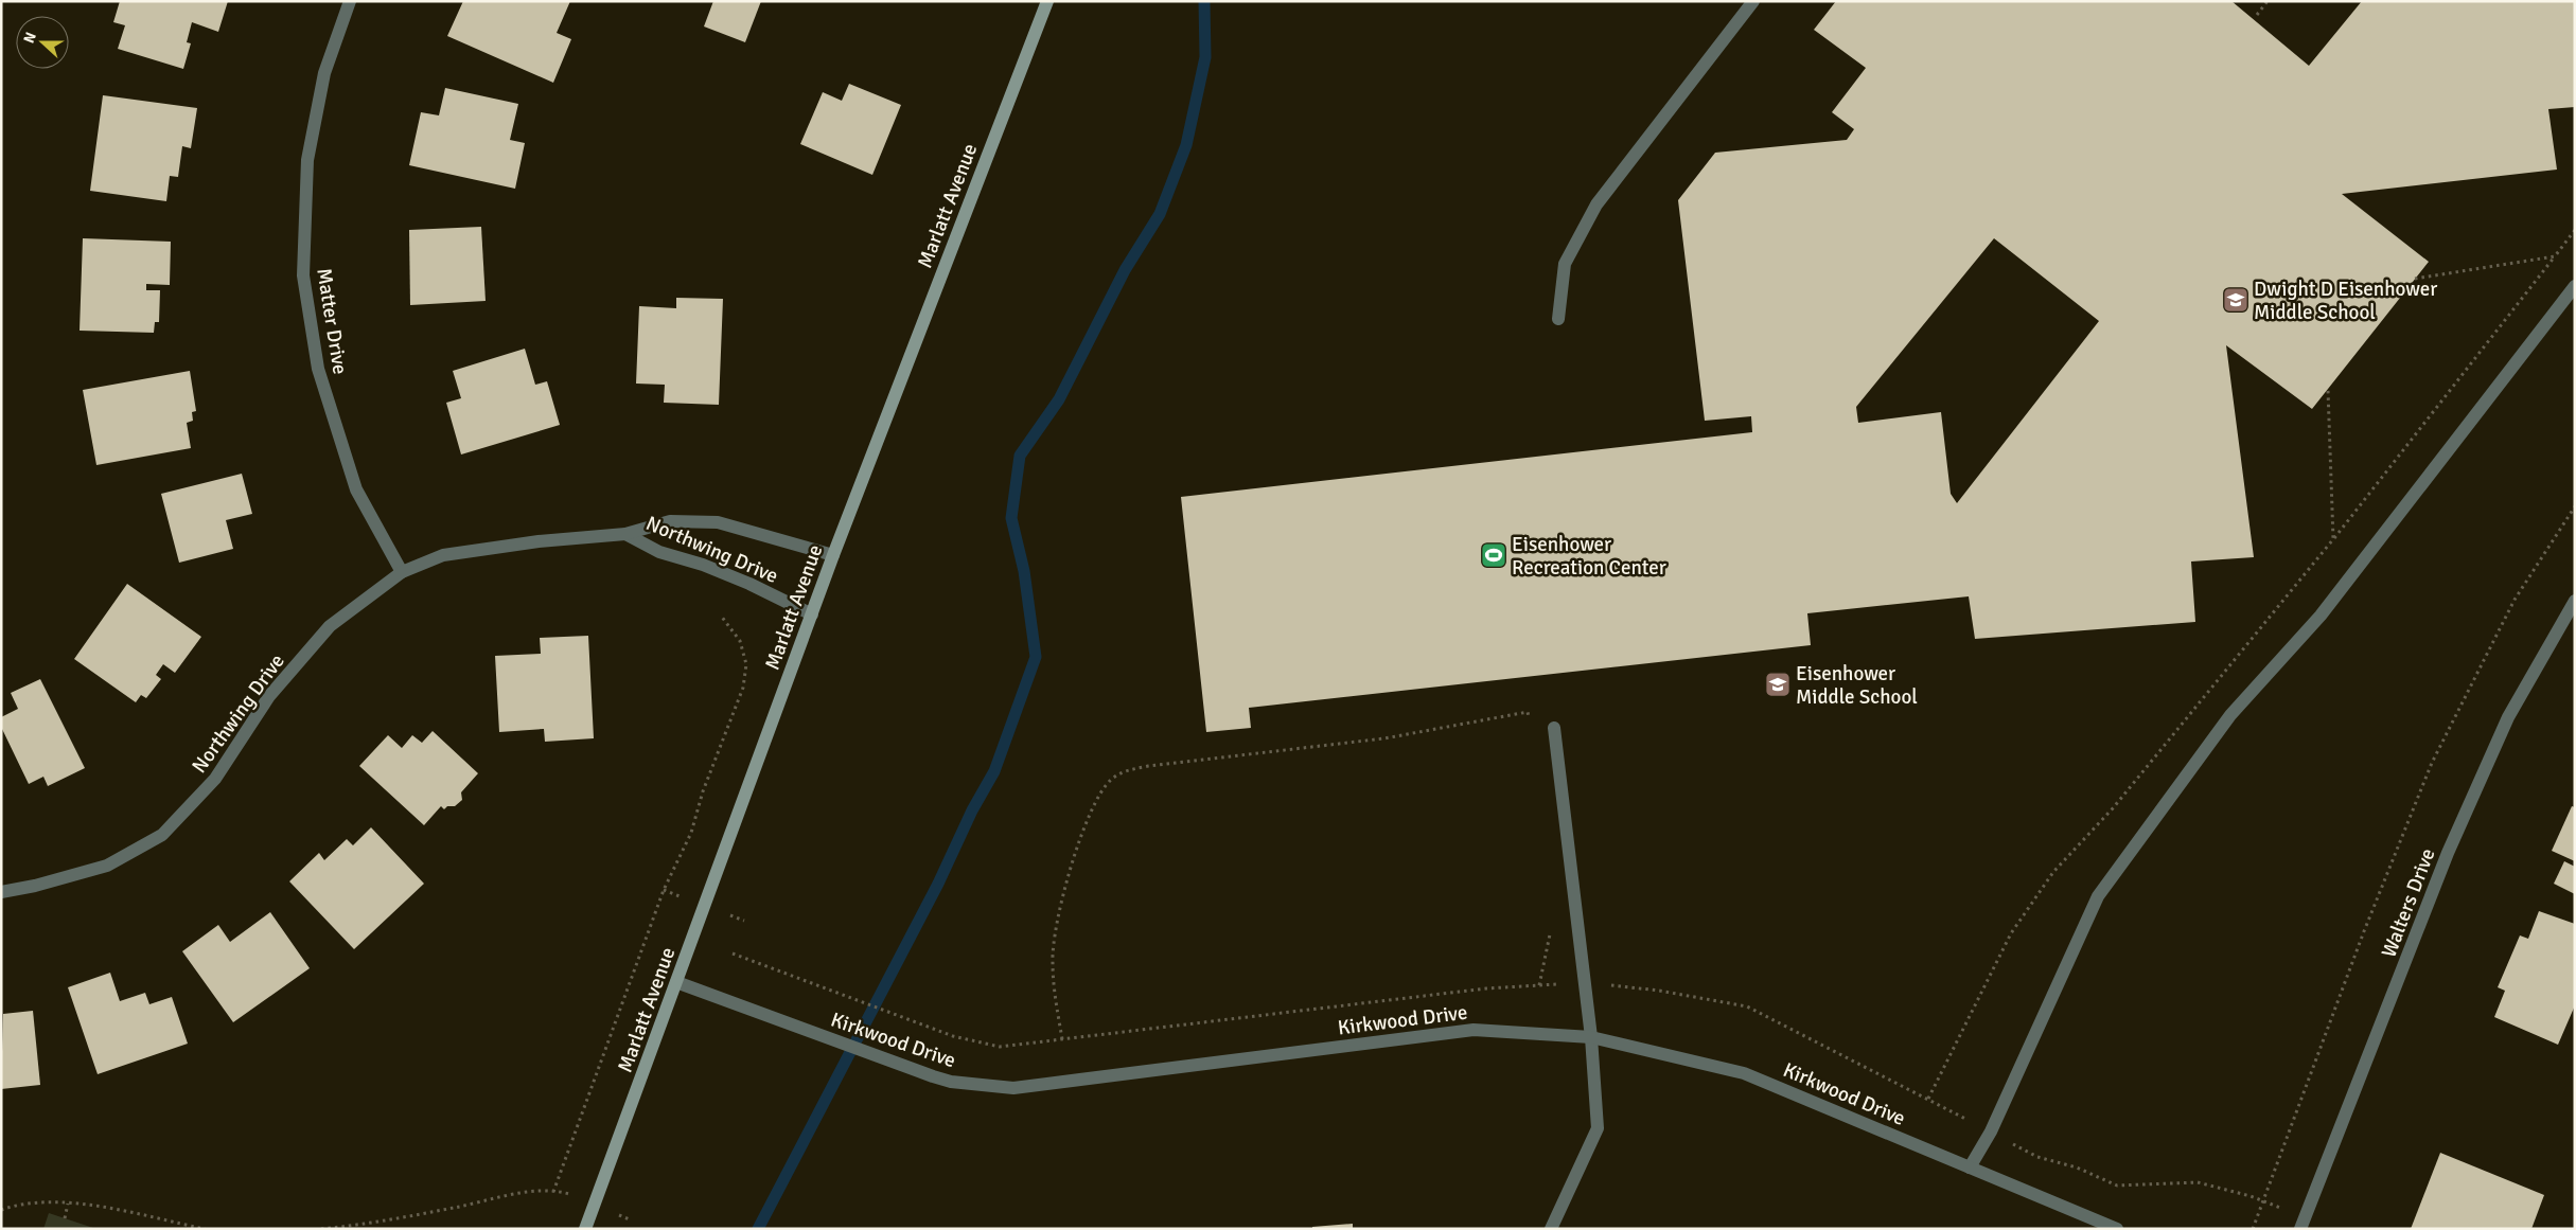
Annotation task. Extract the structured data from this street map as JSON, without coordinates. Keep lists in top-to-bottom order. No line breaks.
{"streets":{"street":["Marlatt Avenue","Matter Drive","Northwing Drive","Walters Drive","Kirkwood Drive"]},"crossings":[["Marlatt Avenue","Northwing Drive"],["Marlatt Avenue","Kirkwood Drive"],["Matter Drive","Northwing Drive"]],"places":{"school or university":["Dwight D Eisenhower Middle School","Eisenhower Middle School"],"sports":["Eisenhower Recreation Center"]},"north":"left"}
